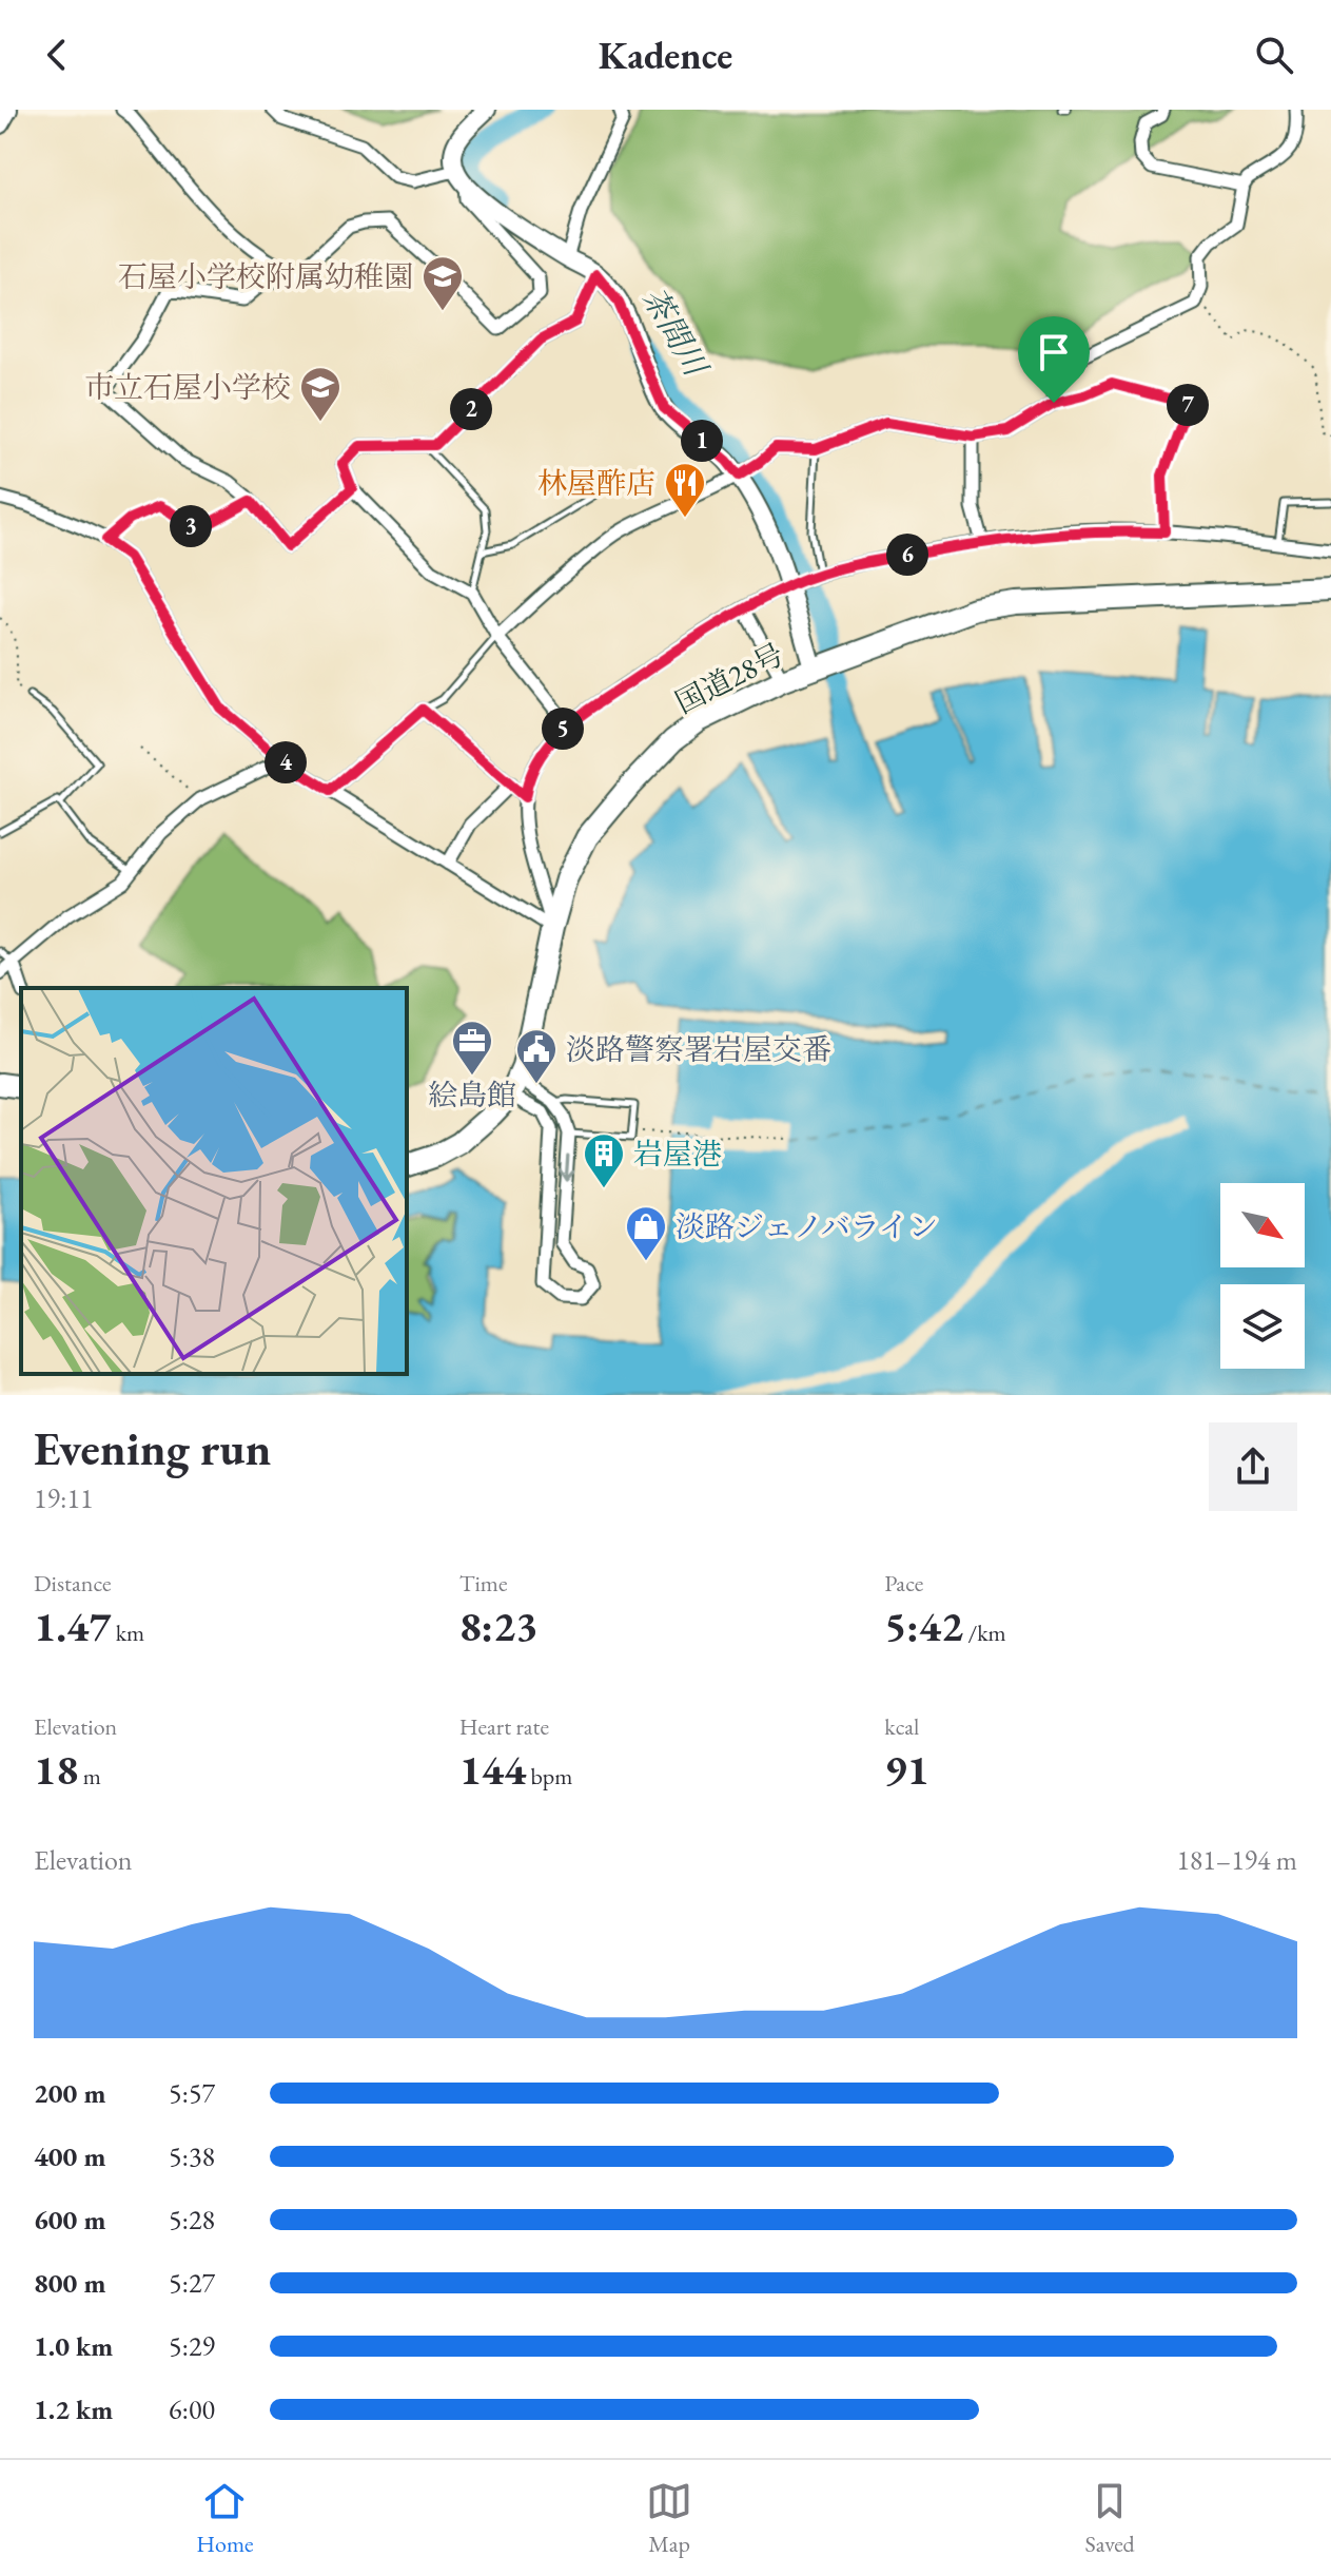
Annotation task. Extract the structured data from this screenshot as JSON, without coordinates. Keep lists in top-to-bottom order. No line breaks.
{"streets":{"highway":["国道28号"]},"water":["茶間川"],"places":{"school or university":["石屋小学校附属幼稚園","市立石屋小学校"],"restaurant":["林屋酢店"],"office":["絵島館"],"public building":["淡路警察署岩屋交番"],"building":["岩屋港"],"shop":["淡路ジェノバライン"]},"north":"bottom right","page":{"header":"Kadence","pins":["7","2","1","3","6","5","4"],"heading":["Evening run","19:11"],"stats":[["Distance","1.47 km"],["Time","8:23"],["Pace","5:42 /km"],["Elevation","18 m"],["Heart rate","144 bpm"],["kcal","91"]],"chart":["Elevation","181–194 m"],"list":[{"name":"200 m","note":"5:57"},{"name":"400 m","note":"5:38"},{"name":"600 m","note":"5:28"},{"name":"800 m","note":"5:27"},{"name":"1.0 km","note":"5:29"},{"name":"1.2 km","note":"6:00"}],"tabs":["Home","Map","Saved"]}}
